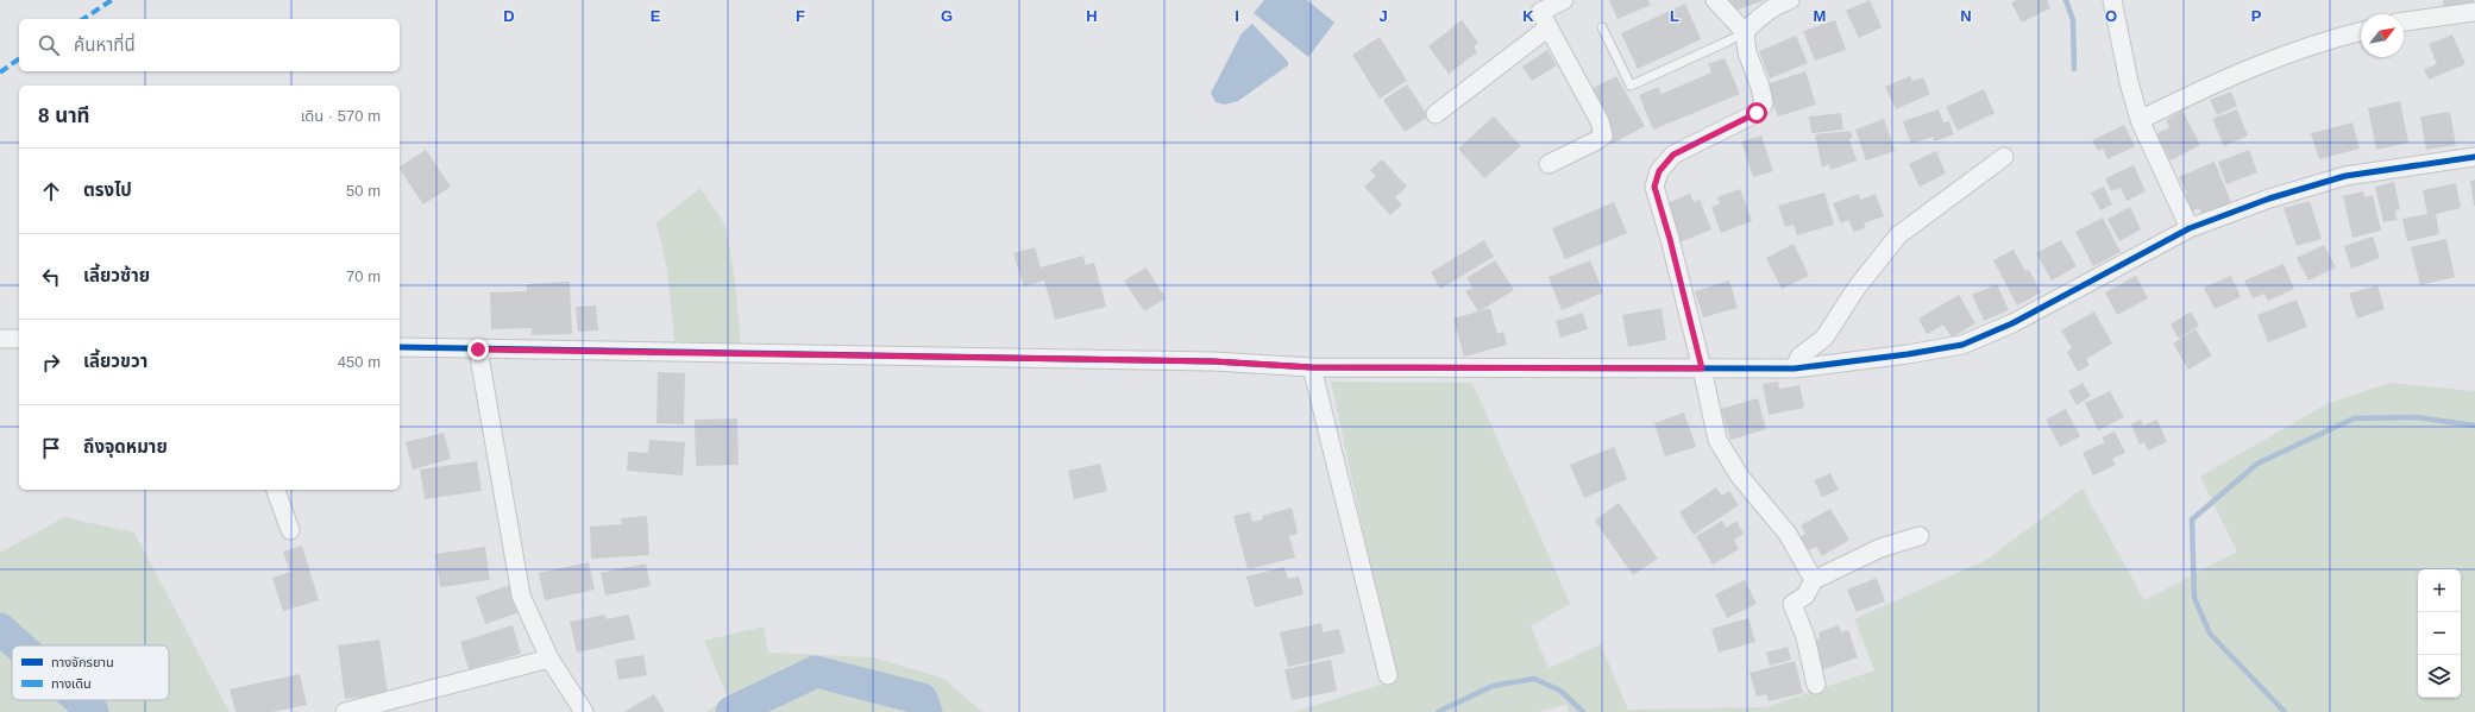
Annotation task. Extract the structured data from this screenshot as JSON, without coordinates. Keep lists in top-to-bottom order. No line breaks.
{"legend":["ทางจักรยาน","ทางเดิน"],"north":"top right","page":{"search":"ค้นหาที่นี่","heading":["8 นาที","เดิน · 570 m"],"list":[["ตรงไป","50 m"],["เลี้ยวซ้าย","70 m"],["เลี้ยวขวา","450 m"],"ถึงจุดหมาย"],"map_buttons":["+","−"]},"grid":{"columns":["D","E","F","G","H","I","J","K","L","M","N","O","P"]}}
